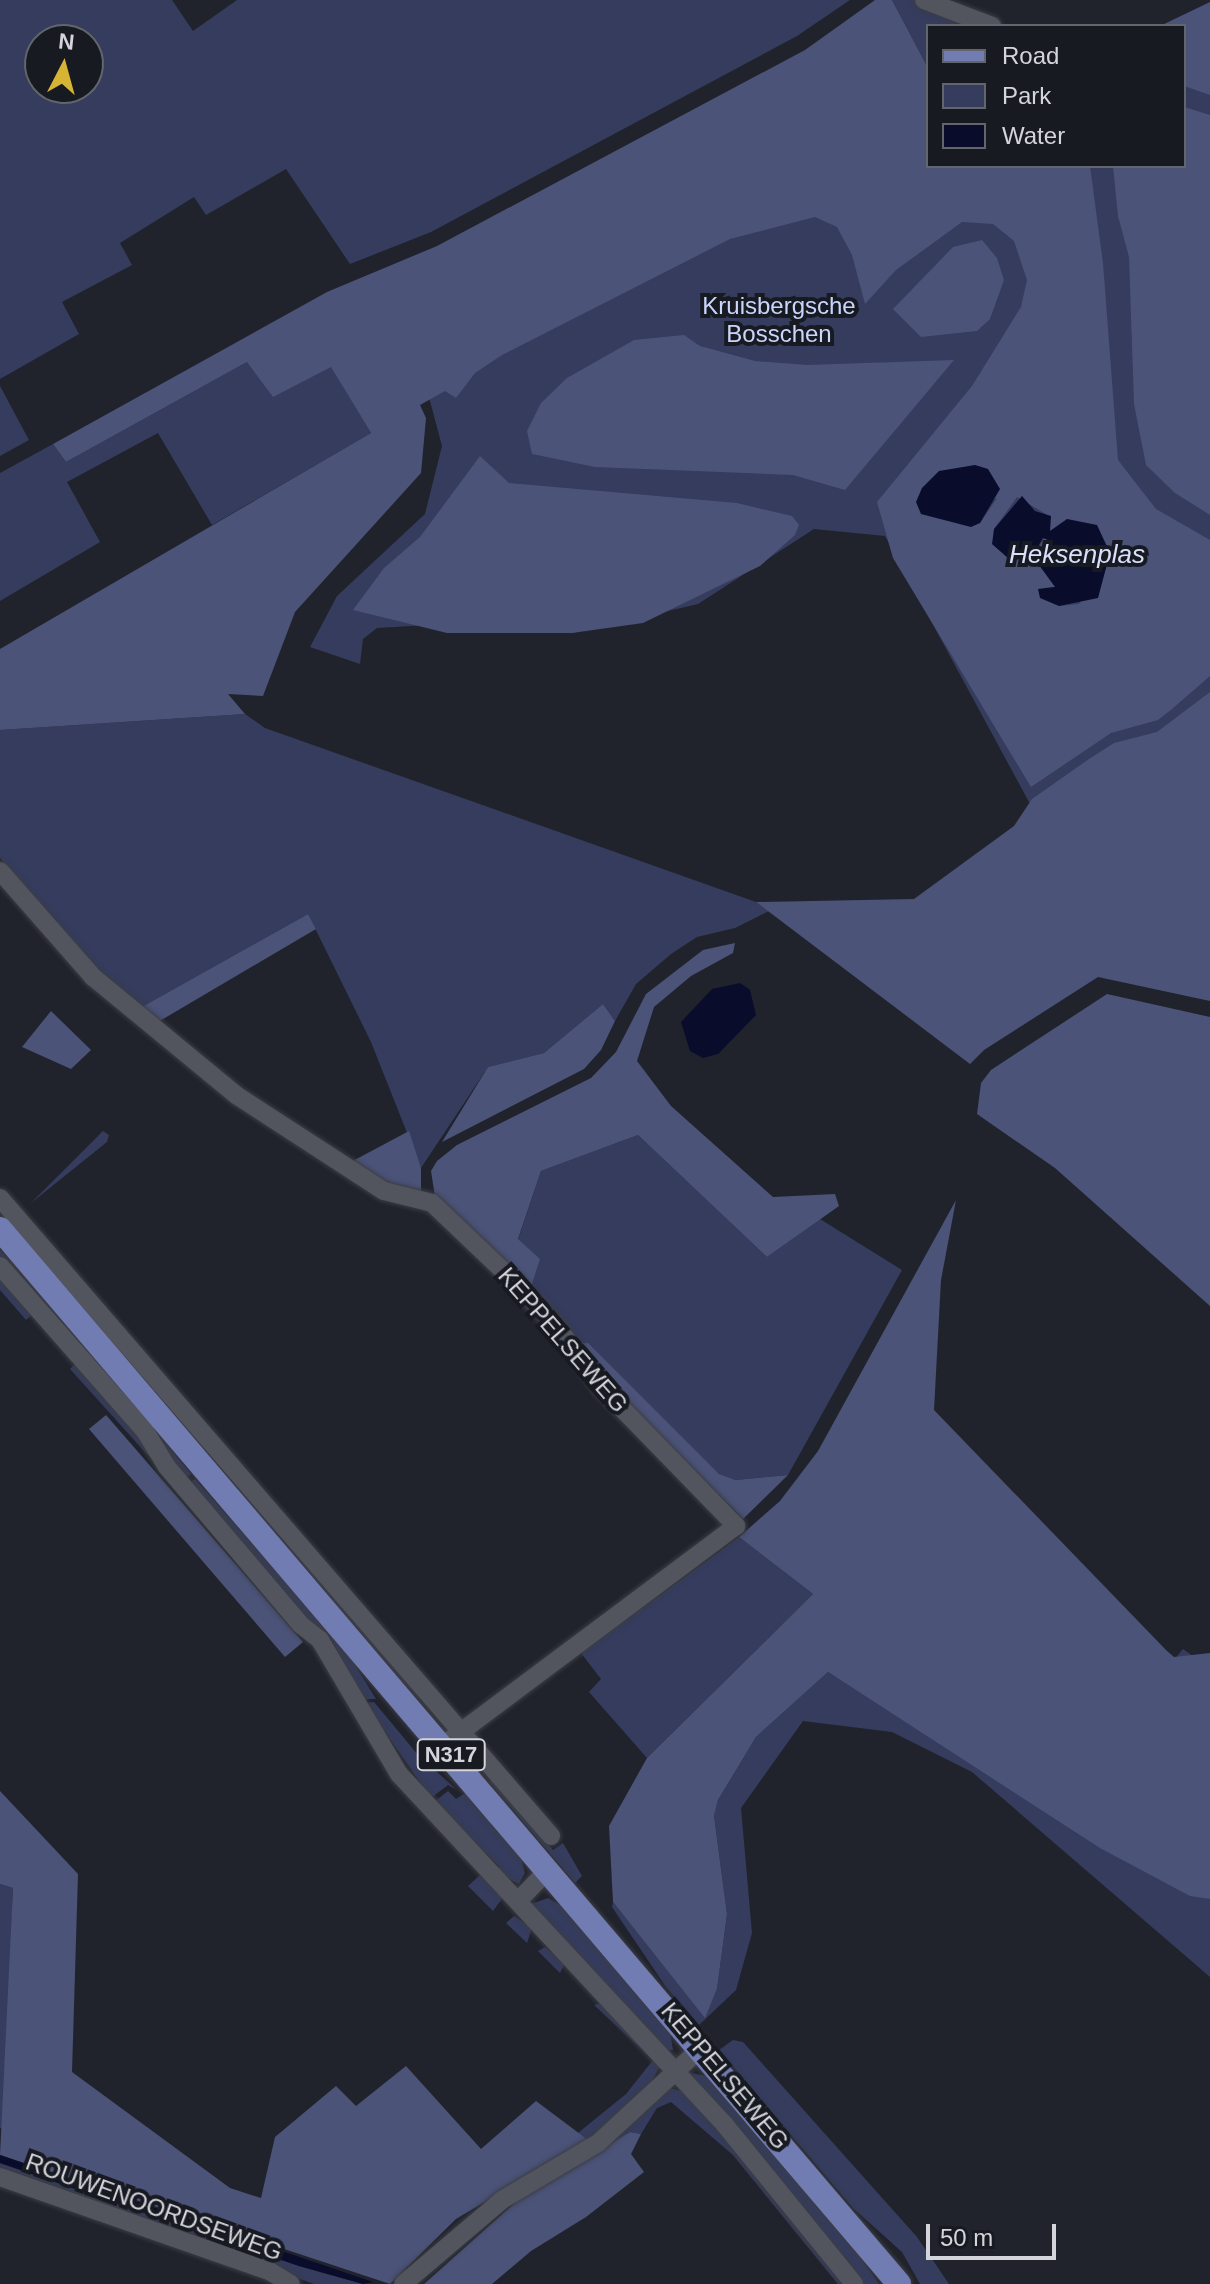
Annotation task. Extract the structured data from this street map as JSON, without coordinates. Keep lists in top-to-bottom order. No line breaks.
{"streets":{"main road":["KEPPELSEWEG","N317"],"street":["ROUWENOORDSEWEG"]},"water":["Heksenplas"],"parks":["Kruisbergsche Bosschen"],"legend":["Road","Park","Water"],"scale_bar":"50 m","north":"top"}
